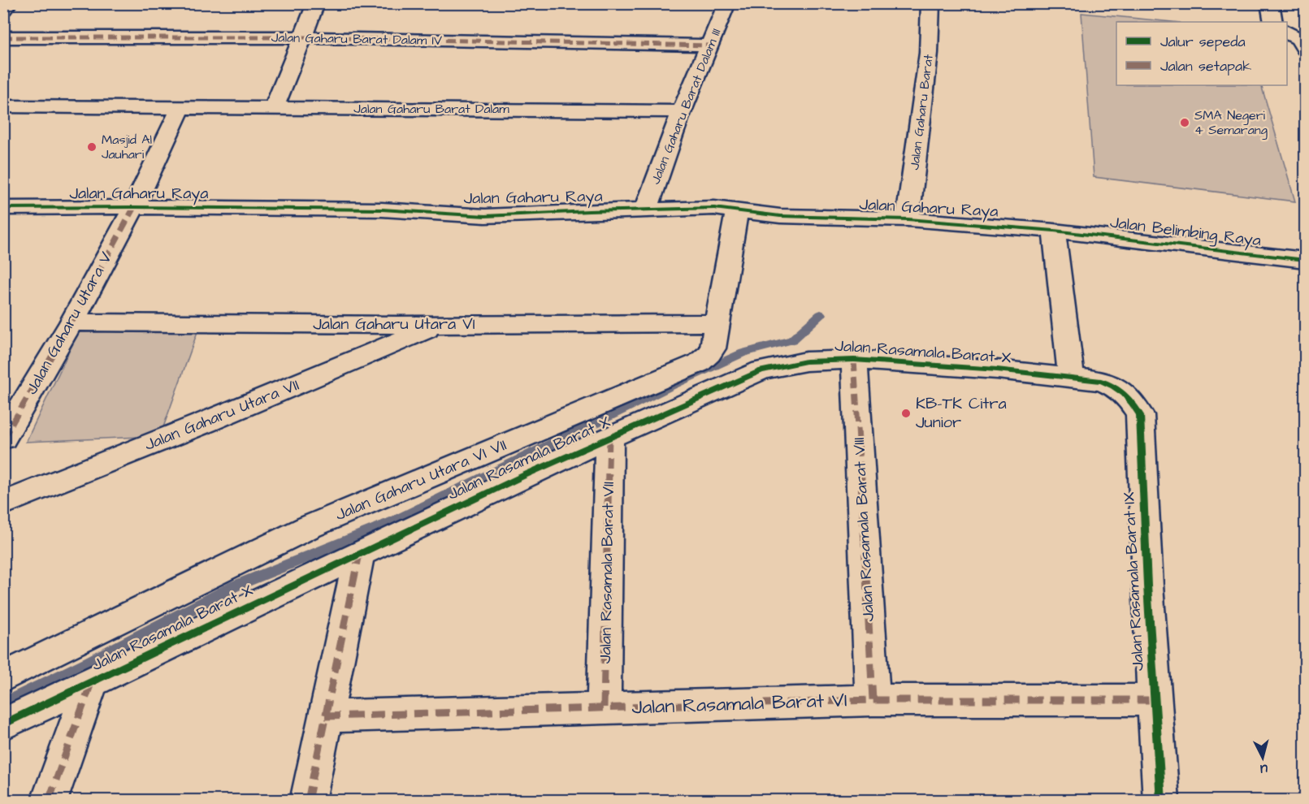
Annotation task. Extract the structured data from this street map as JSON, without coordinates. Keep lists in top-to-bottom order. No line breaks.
{"streets":{"street":["Jalan Gaharu Barat Dalam IV","Jalan Gaharu Barat Dalam III","Jalan Gaharu Barat Dalam","Jalan Gaharu Barat","Jalan Gaharu Raya","Jalan Belimbing Raya","Jalan Gaharu Utara V","Jalan Gaharu Utara VI","Jalan Rasamala Barat X","Jalan Gaharu Utara VII","Jalan Gaharu Utara VI VII","Jalan Rasamala Barat VIII","Jalan Rasamala Barat VII","Jalan Rasamala Barat IX","Jalan Rasamala Barat VI"]},"crossings":[["Jalan Gaharu Barat Dalam IV","Jalan Gaharu Barat Dalam III"],["Jalan Gaharu Barat Dalam III","Jalan Gaharu Barat Dalam"],["Jalan Gaharu Barat Dalam III","Jalan Gaharu Raya"],["Jalan Gaharu Barat","Jalan Gaharu Raya"],["Jalan Gaharu Raya","Jalan Belimbing Raya"],["Jalan Gaharu Raya","Jalan Gaharu Utara V"],["Jalan Gaharu Raya","Jalan Gaharu Utara VI VII"],["Jalan Gaharu Utara V","Jalan Gaharu Utara VI"],["Jalan Gaharu Utara VI","Jalan Gaharu Utara VII"],["Jalan Gaharu Utara VI","Jalan Gaharu Utara VI VII"],["Jalan Rasamala Barat X","Jalan Rasamala Barat VIII"],["Jalan Rasamala Barat X","Jalan Rasamala Barat VII"],["Jalan Rasamala Barat X","Jalan Rasamala Barat IX"],["Jalan Rasamala Barat VIII","Jalan Rasamala Barat VI"],["Jalan Rasamala Barat VII","Jalan Rasamala Barat VI"],["Jalan Rasamala Barat IX","Jalan Rasamala Barat VI"]],"places":["SMA Negeri 4 Semarang","Masjid Al Jauhari","KB-TK Citra Junior"],"legend":["Jalur sepeda","Jalan setapak"],"north":"bottom"}
